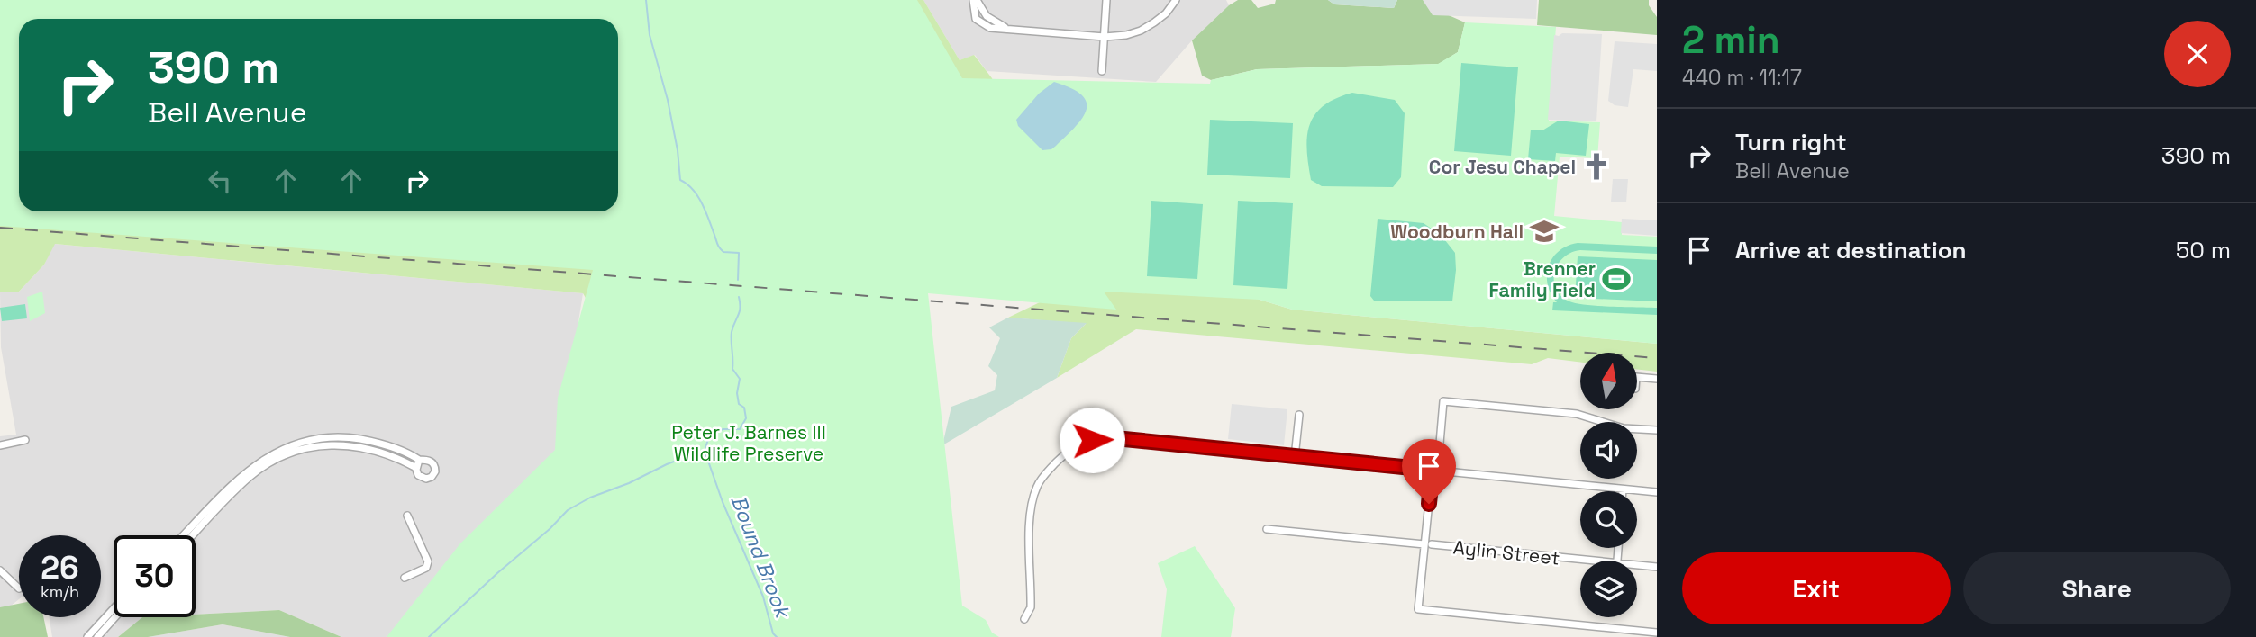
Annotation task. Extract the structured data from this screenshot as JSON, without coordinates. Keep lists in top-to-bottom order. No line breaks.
{"streets":{"street":["Aylin Street"]},"water":["Bound Brook"],"parks":["Peter J. Barnes III Wildlife Preserve"],"places":{"church":["Cor Jesu Chapel"],"school or university":["Woodburn Hall"],"sports":["Brenner Family Field"]},"north":"top","page":{"heading":["2 min","440 m · 11:17"],"turn":["390 m","Bell Avenue"],"list":[{"name":"Turn right","note":"Bell Avenue","value":"390 m"},{"name":"Arrive at destination","value":"50 m"}],"speed":"26 km/h","limit":"30","buttons":["Exit","Share"]}}
